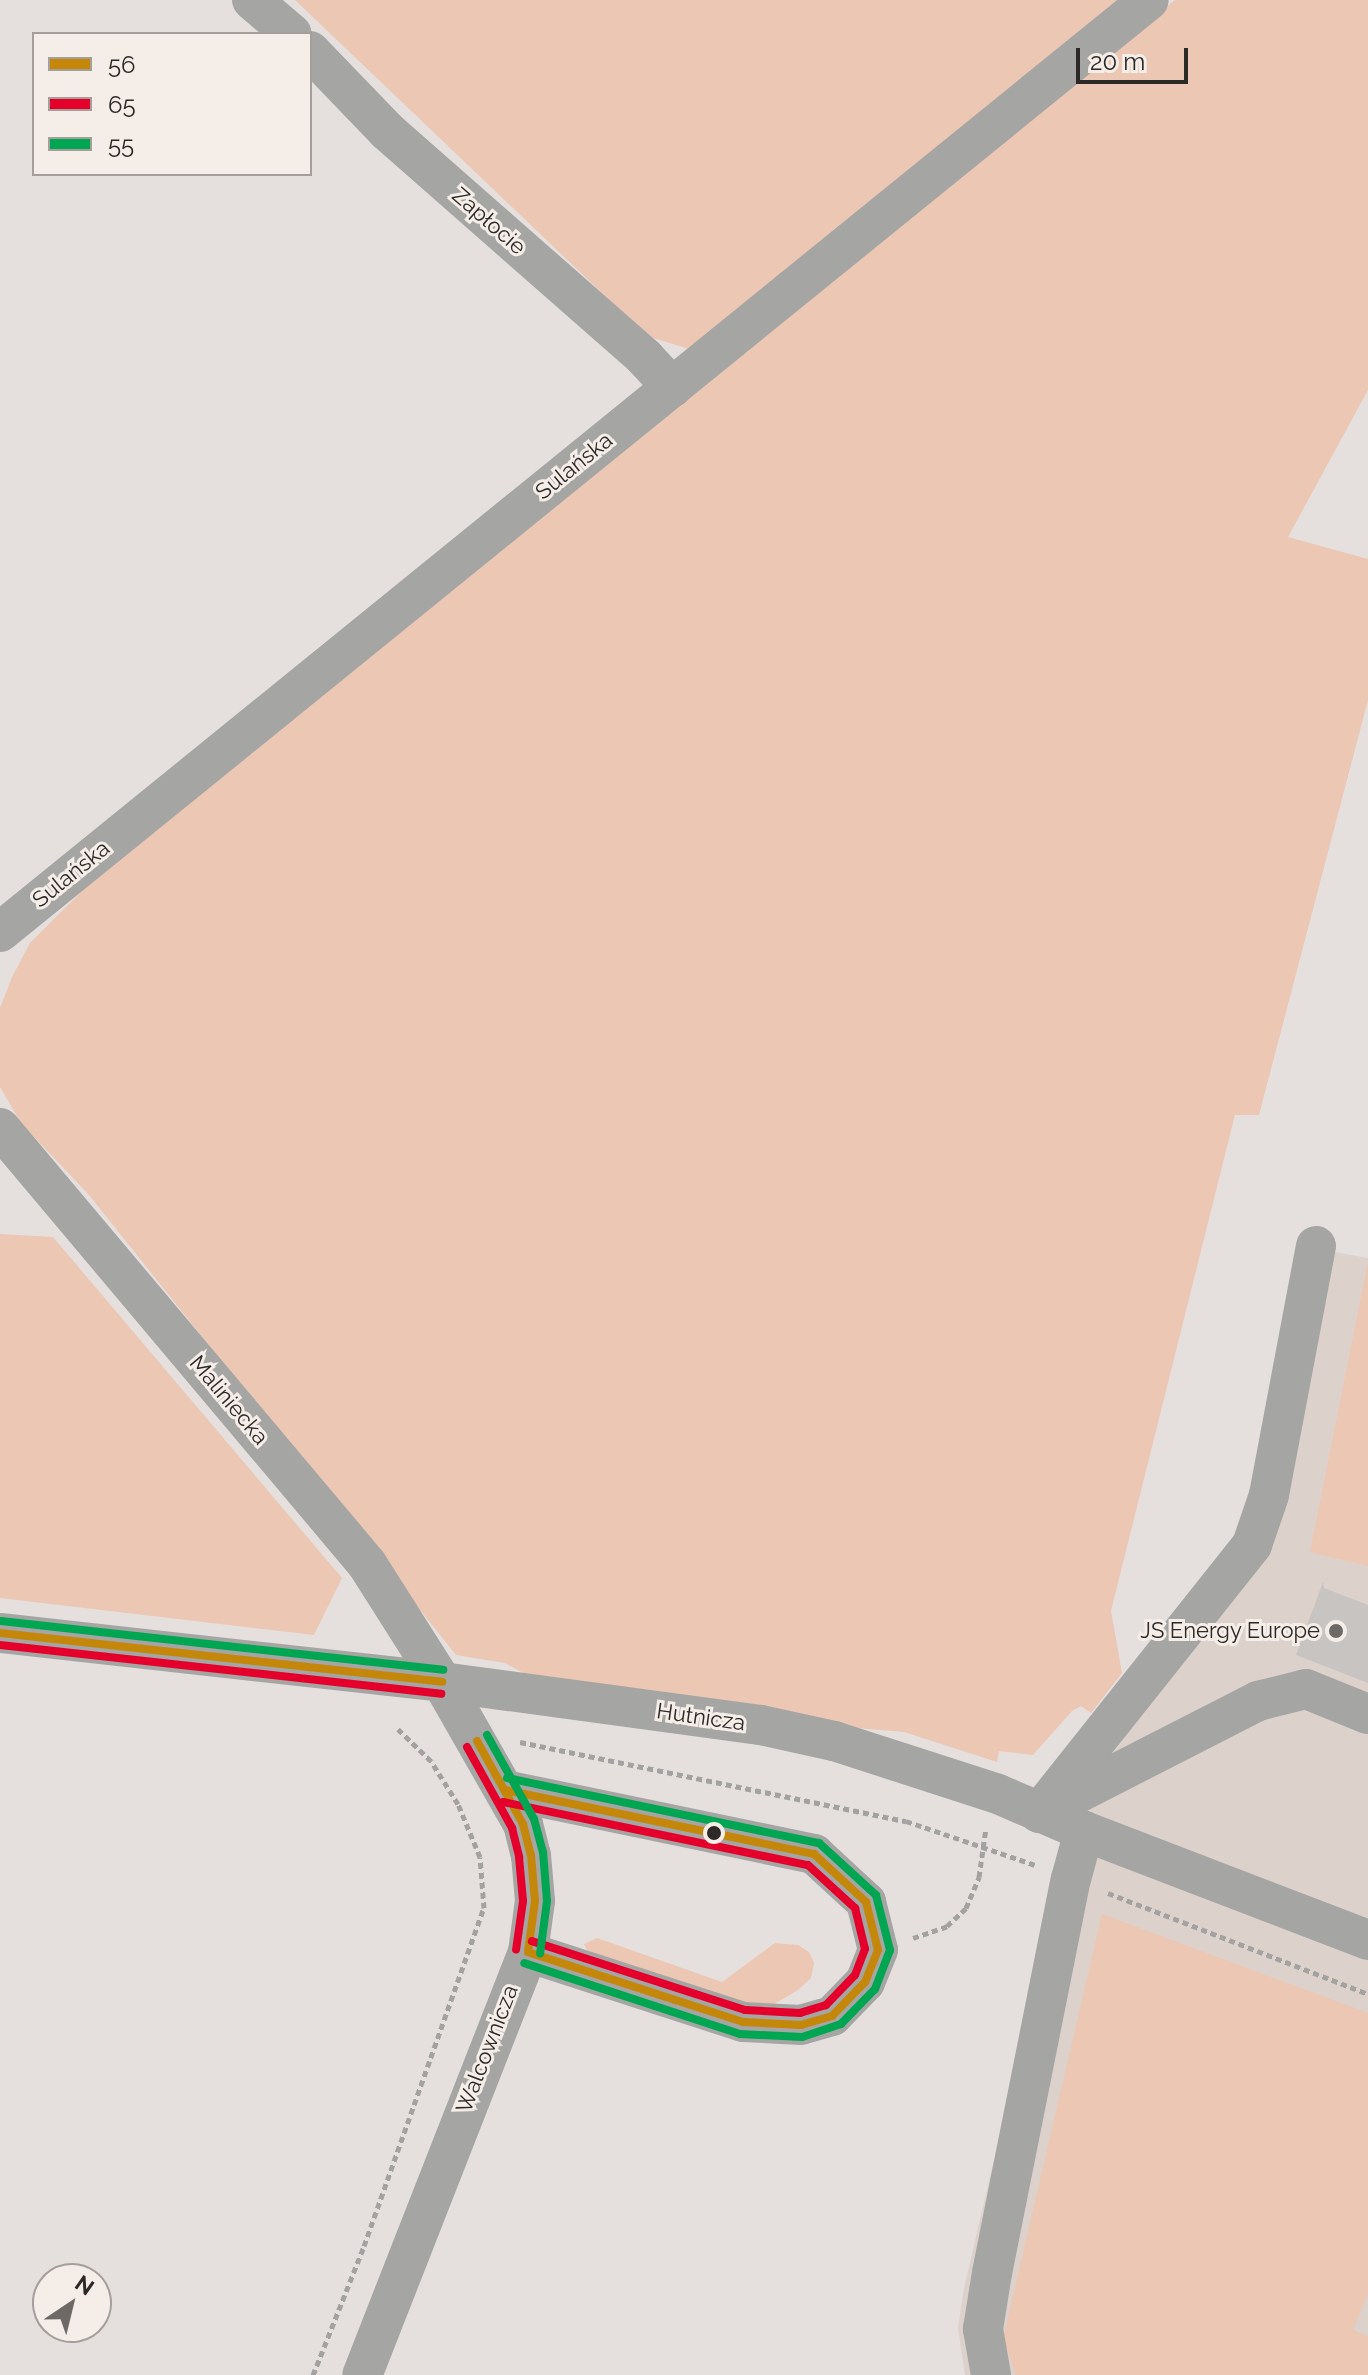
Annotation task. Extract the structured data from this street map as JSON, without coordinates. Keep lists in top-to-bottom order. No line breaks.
{"streets":{"street":["Zapłocie","Sulańska","Maliniecka","Hutnicza","Walcownicza"]},"crossings":[["Zapłocie","Sulańska"],["Maliniecka","Hutnicza"],["Maliniecka","Walcownicza"],["Hutnicza","Walcownicza"]],"places":["JS Energy Europe"],"lines":["transit line 55","transit line 56","transit line 65"],"legend":["56","65","55"],"scale_bar":"20 m","north":"top right"}
